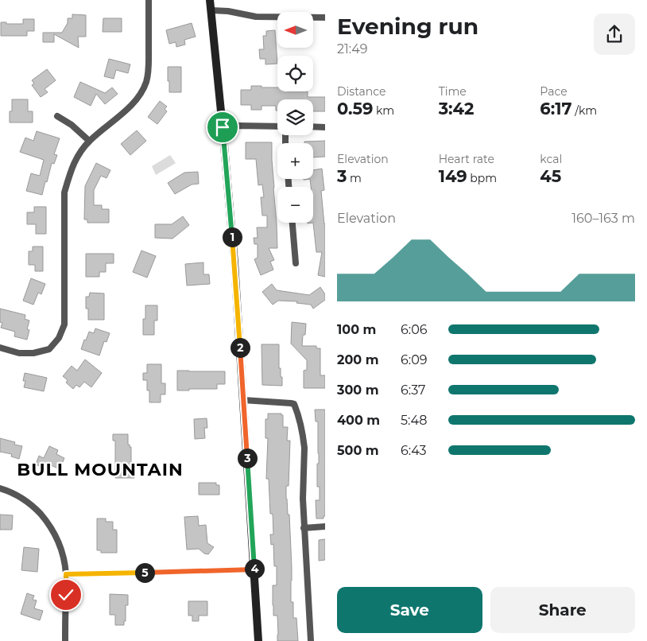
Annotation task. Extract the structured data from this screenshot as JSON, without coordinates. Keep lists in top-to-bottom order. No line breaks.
{"districts":["BULL MOUNTAIN"],"north":"left","page":{"heading":["Evening run","21:49"],"map_buttons":["+","−"],"stats":[["Distance","0.59 km"],["Time","3:42"],["Pace","6:17 /km"],["Elevation","3 m"],["Heart rate","149 bpm"],["kcal","45"]],"chart":["Elevation","160–163 m"],"pins":["1","2","3","4","5"],"list":[{"name":"100 m","note":"6:06"},{"name":"200 m","note":"6:09"},{"name":"300 m","note":"6:37"},{"name":"400 m","note":"5:48"},{"name":"500 m","note":"6:43"}],"buttons":["Save","Share"]}}
